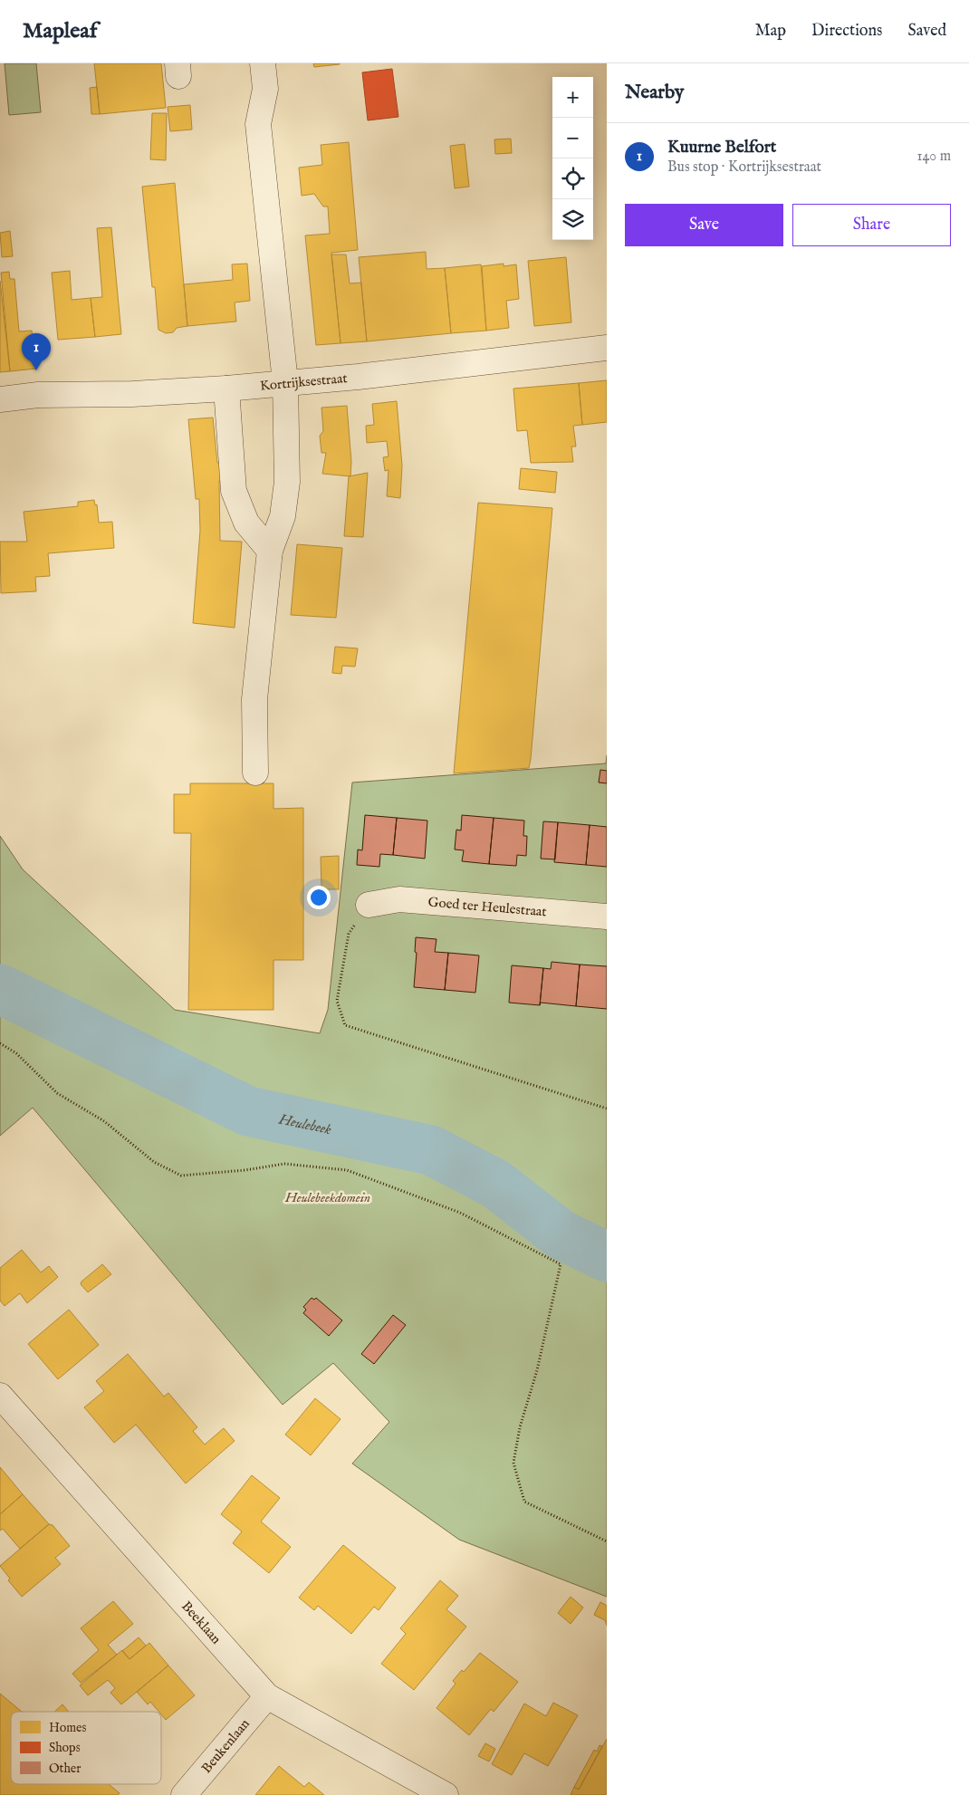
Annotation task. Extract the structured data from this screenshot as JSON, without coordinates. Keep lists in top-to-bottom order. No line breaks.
{"streets":{"street":["Kortrijksestraat","Goed ter Heulestraat","Beeklaan","Beukenlaan"]},"crossings":[["Beeklaan","Beukenlaan"]],"water":["Heulebeek"],"parks":["Heulebeekdomein"],"legend":["Homes","Shops","Other"],"page":{"header":"Mapleaf","nav":["Map","Directions","Saved"],"heading":"Nearby","map_buttons":["+","−"],"list":[{"mark":"1","name":"Kuurne Belfort","note":"Bus stop · Kortrijksestraat","value":"140 m"}],"buttons":["Save","Share"],"pins":"1"}}
